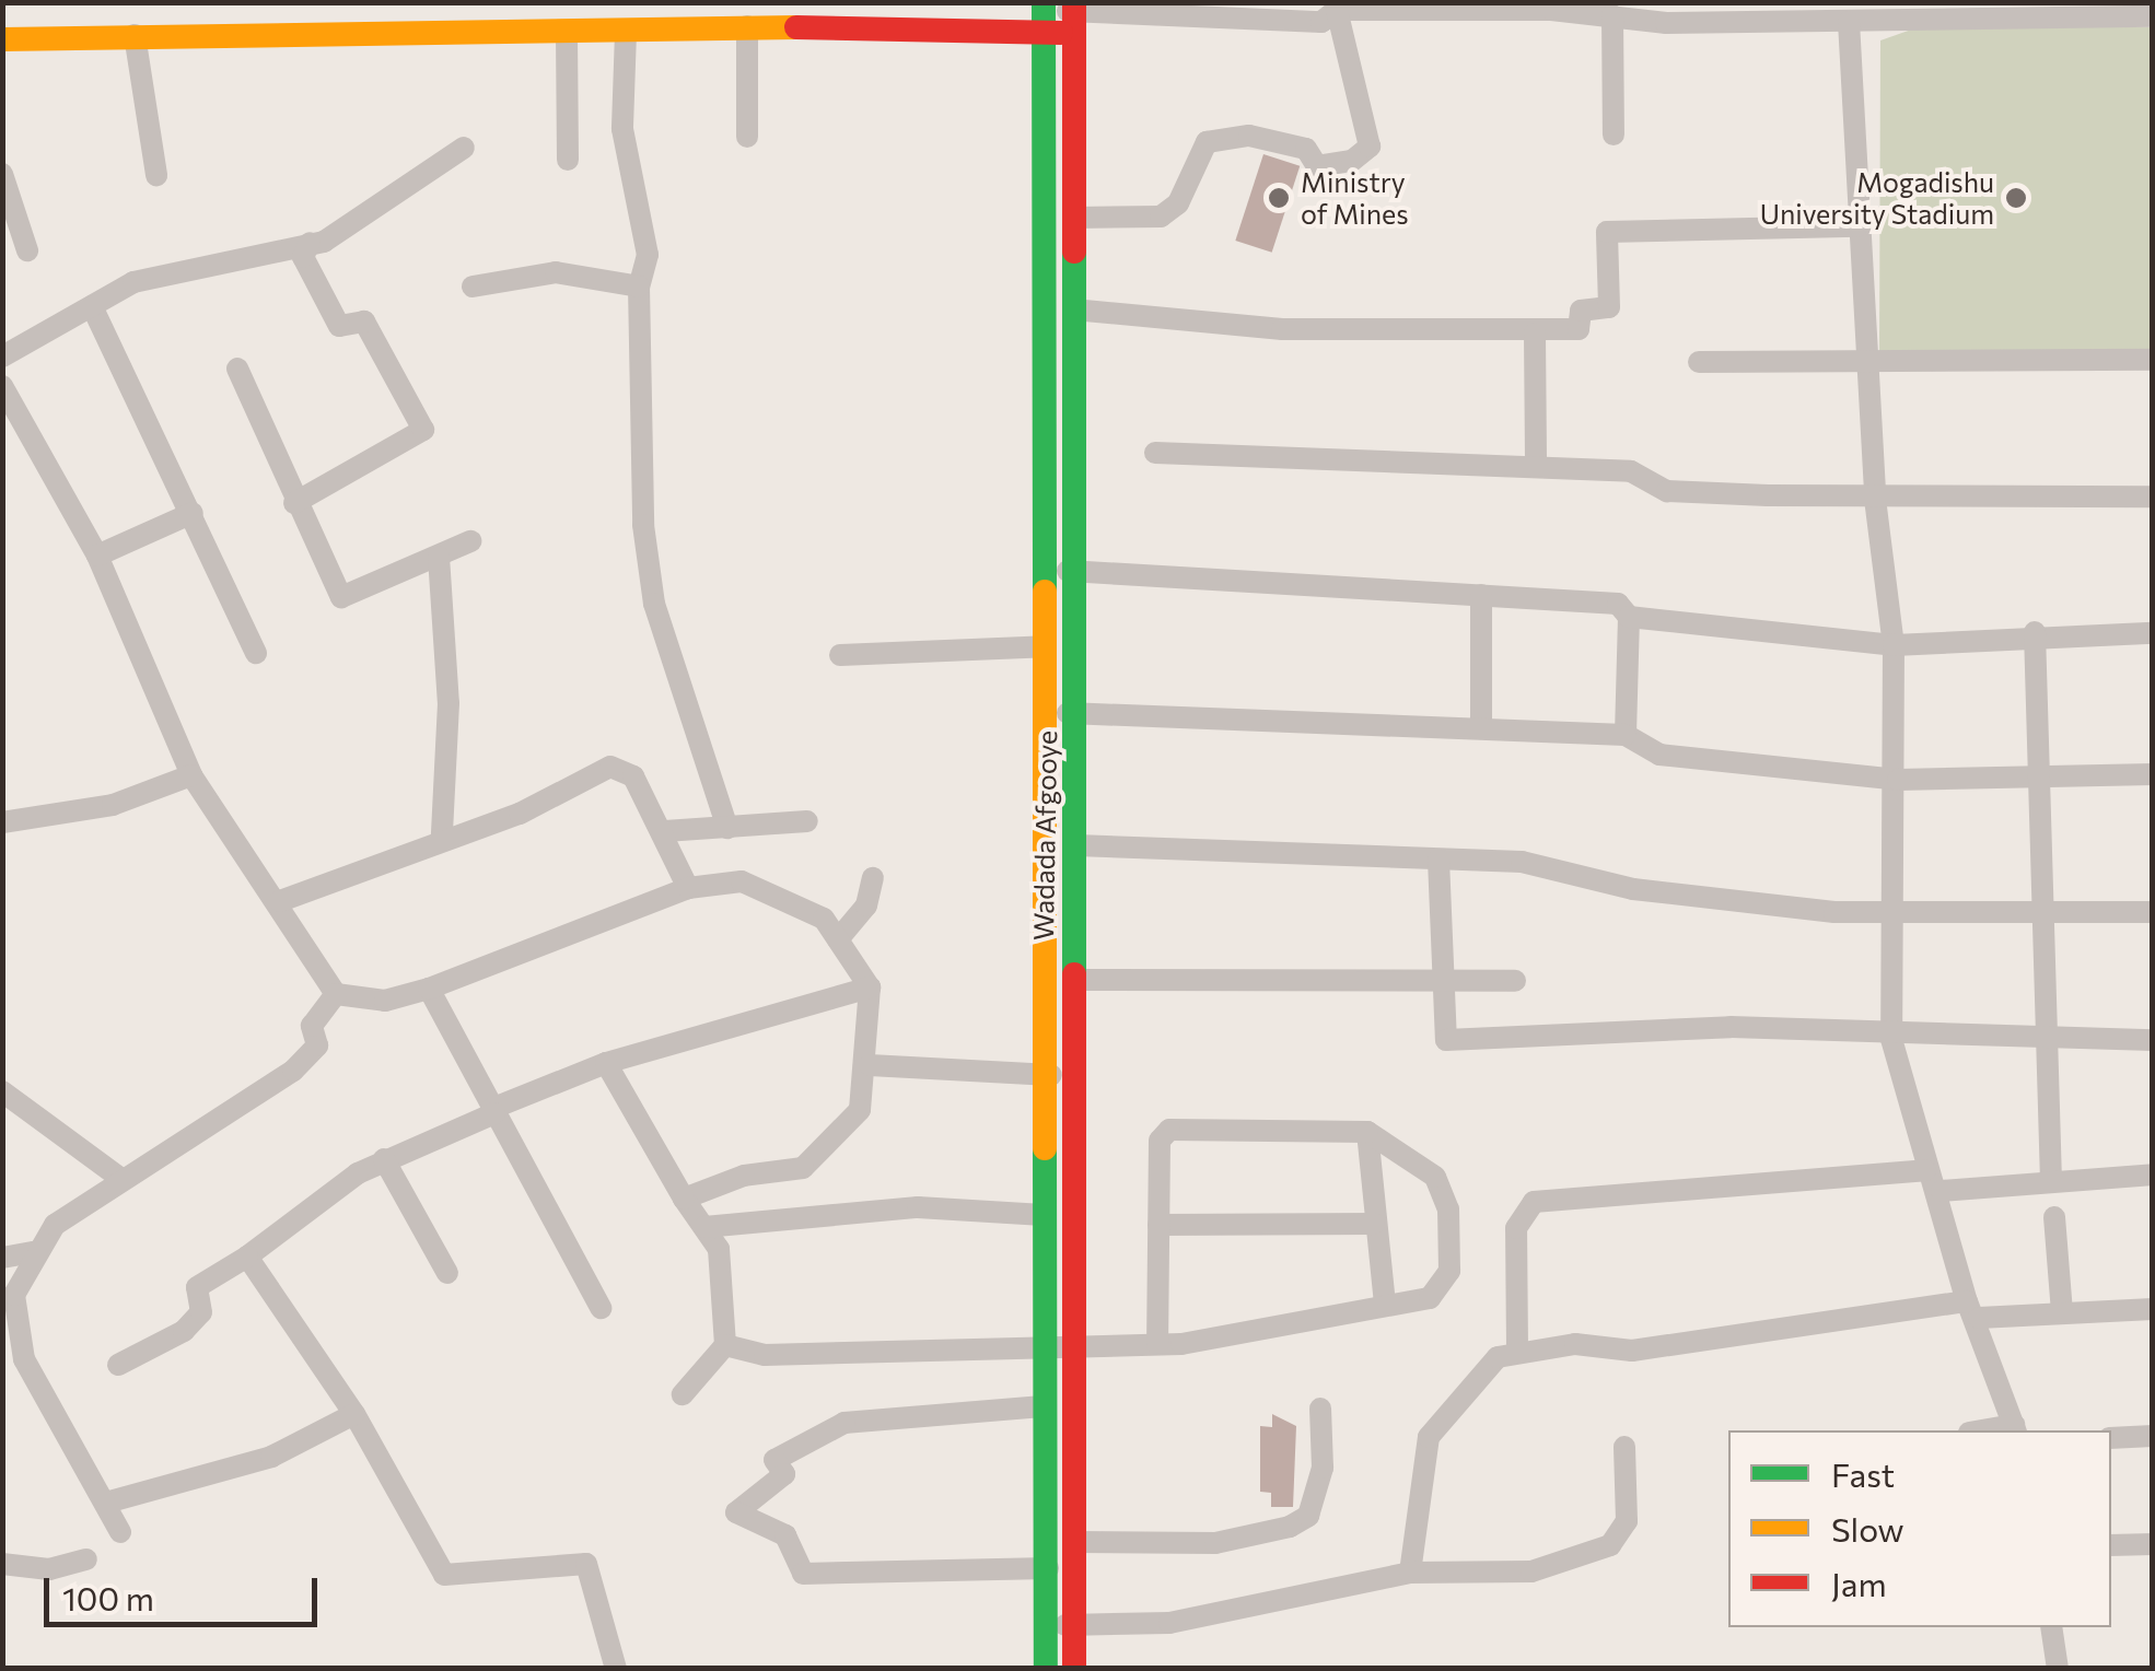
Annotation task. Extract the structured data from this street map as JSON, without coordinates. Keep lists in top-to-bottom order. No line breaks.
{"streets":{"main road":["Wadada Afgooye"]},"places":["Ministry of Mines","Mogadishu University Stadium"],"legend":["Fast","Slow","Jam"],"scale_bar":"100 m"}
